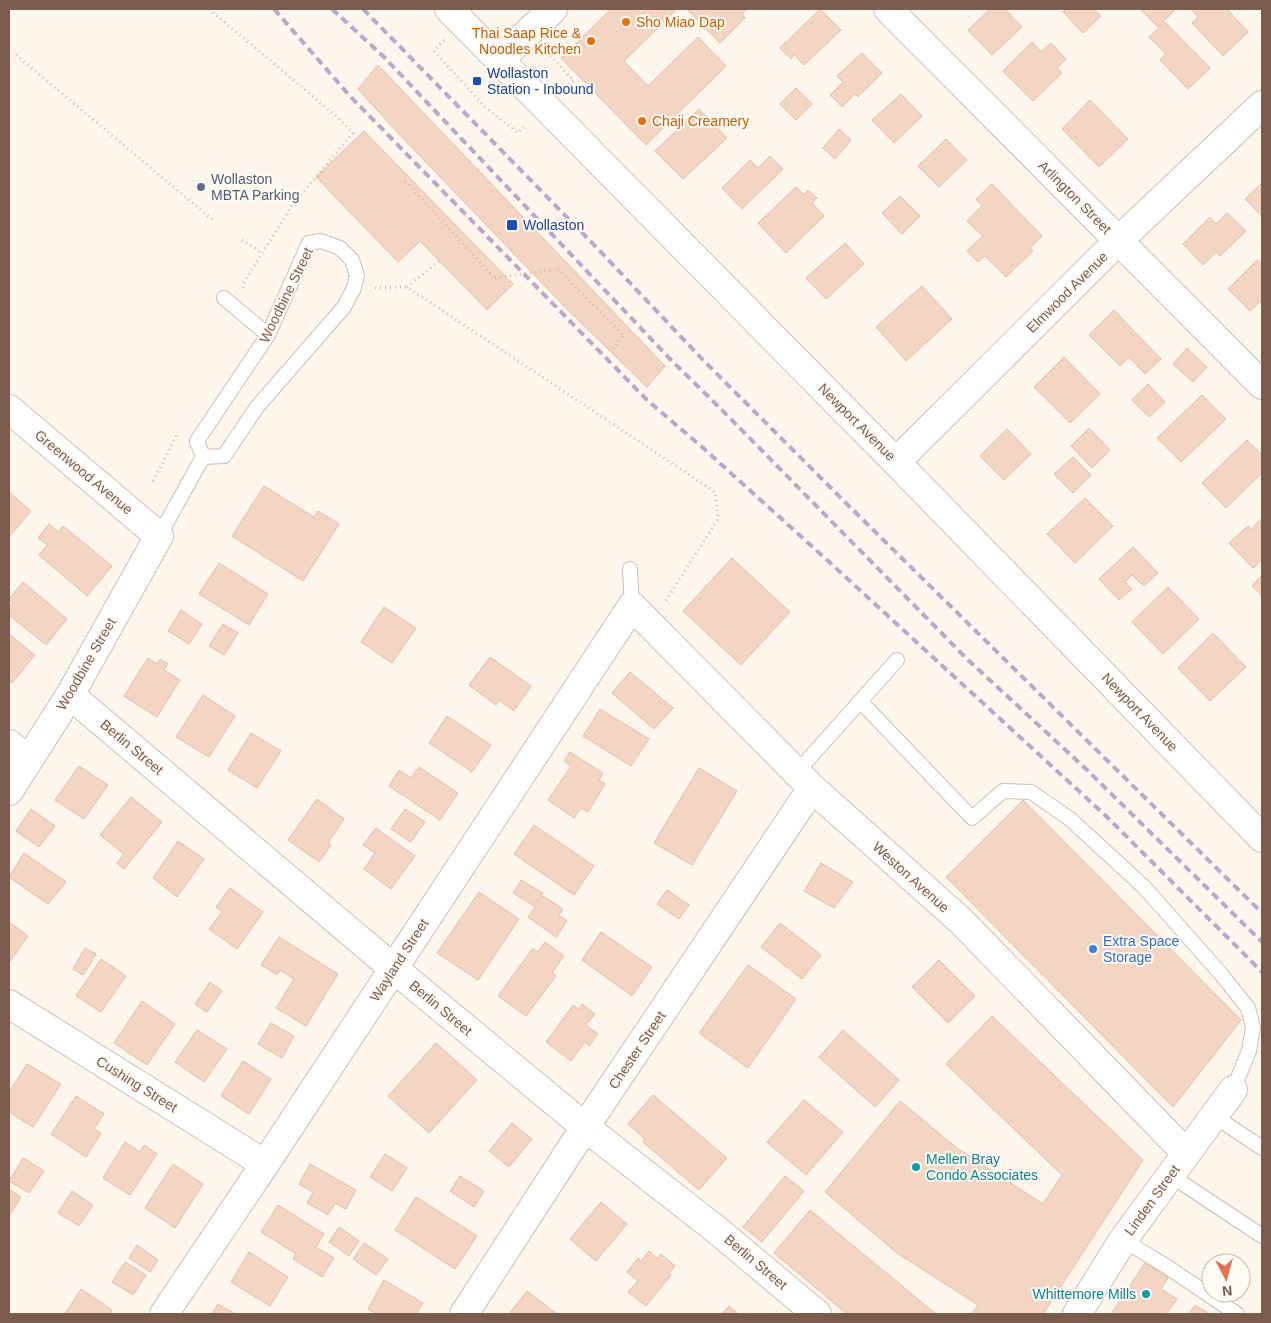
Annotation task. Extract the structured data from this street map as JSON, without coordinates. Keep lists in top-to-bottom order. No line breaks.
{"streets":{"street":["Arlington Street","Elmwood Avenue","Woodbine Street","Newport Avenue","Greenwood Avenue","Berlin Street","Weston Avenue","Wayland Street","Chester Street","Cushing Street","Linden Street"]},"crossings":[["Arlington Street","Elmwood Avenue"],["Elmwood Avenue","Newport Avenue"],["Woodbine Street","Greenwood Avenue"],["Woodbine Street","Berlin Street"],["Berlin Street","Wayland Street"],["Berlin Street","Chester Street"],["Weston Avenue","Wayland Street"],["Weston Avenue","Chester Street"],["Weston Avenue","Linden Street"],["Wayland Street","Cushing Street"]],"places":{"other":["Sho Miao Dap","Thai Saap Rice & Noodles Kitchen","Chaji Creamery","Wollaston MBTA Parking","Extra Space Storage","Mellen Bray Condo Associates","Whittemore Mills"],"transit":["Wollaston Station - Inbound","Wollaston"]},"north":"bottom"}
